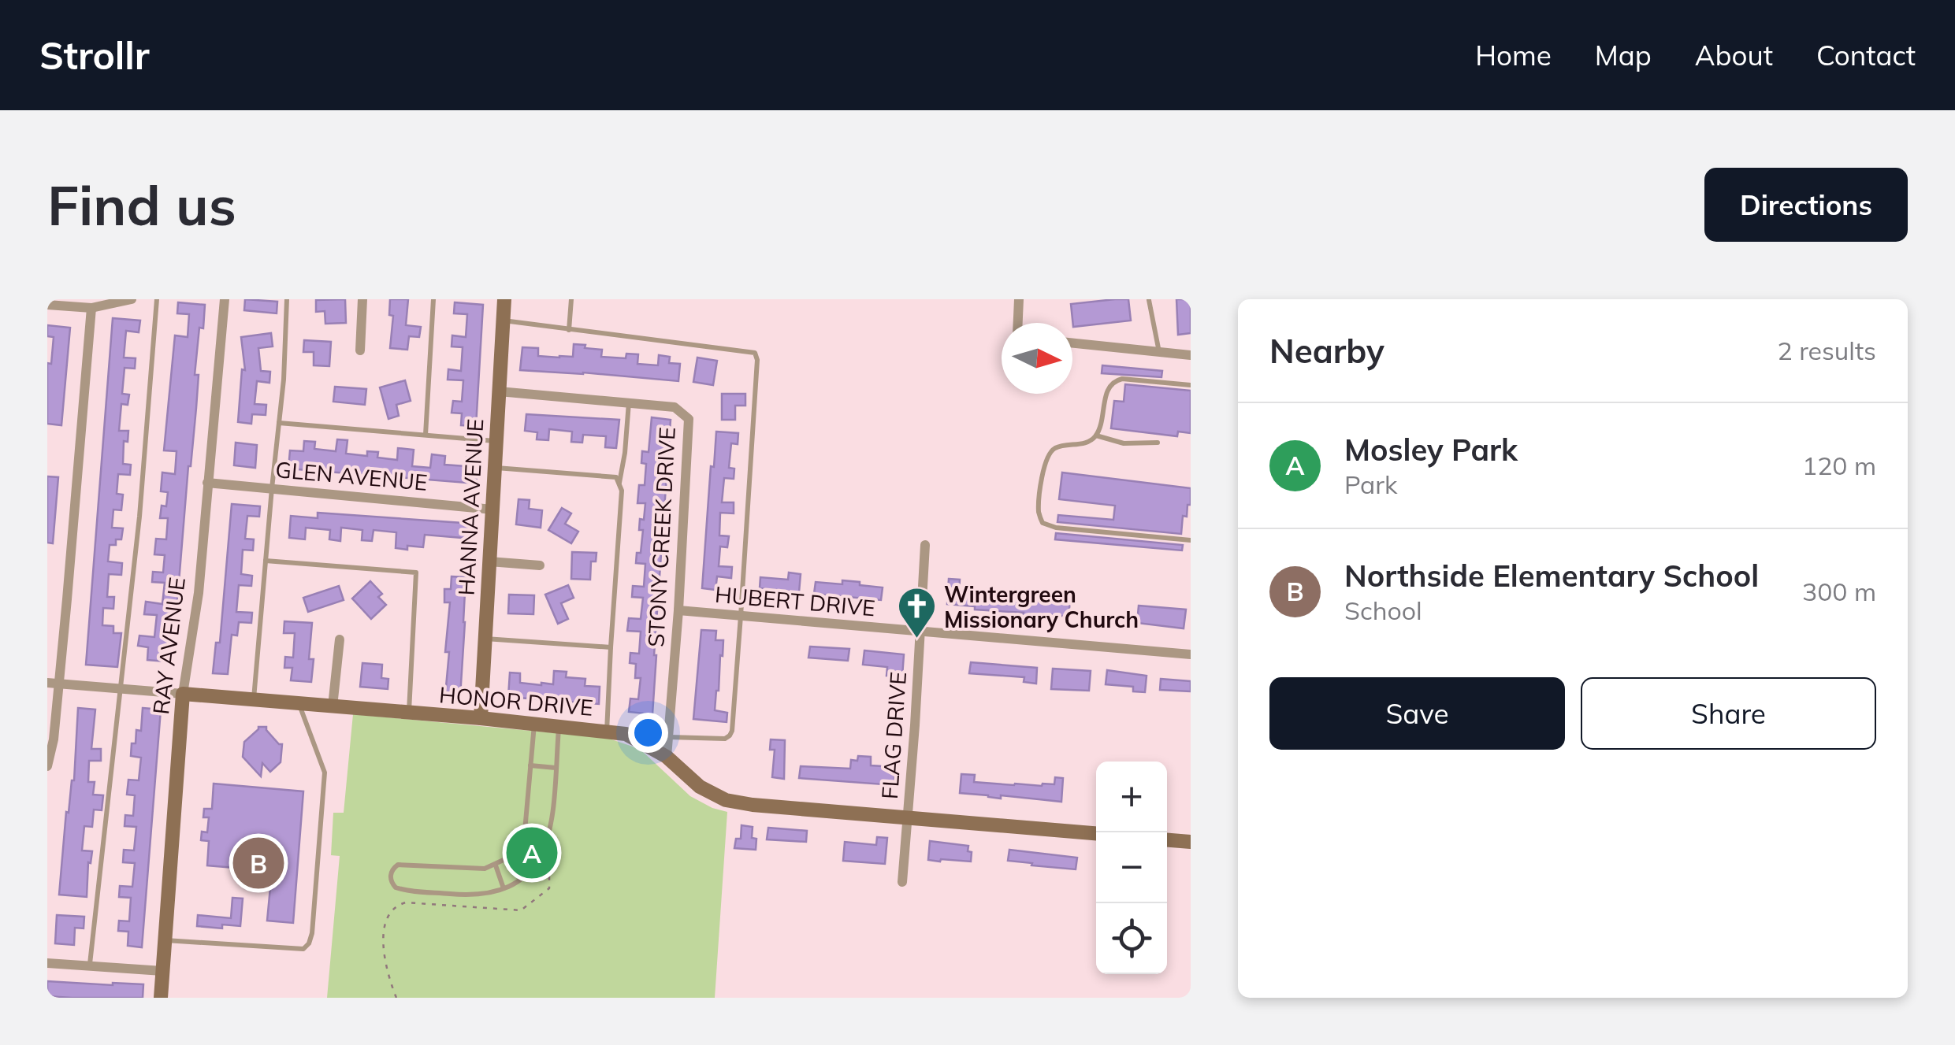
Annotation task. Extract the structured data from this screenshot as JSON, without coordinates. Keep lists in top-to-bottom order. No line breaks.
{"streets":{"street":["GLEN AVENUE","HANNA AVENUE","STONY CREEK DRIVE","HUBERT DRIVE","RAY AVENUE","HONOR DRIVE","FLAG DRIVE"]},"crossings":[["GLEN AVENUE","HANNA AVENUE"],["GLEN AVENUE","RAY AVENUE"],["HANNA AVENUE","STONY CREEK DRIVE"],["HANNA AVENUE","HONOR DRIVE"],["STONY CREEK DRIVE","HUBERT DRIVE"],["STONY CREEK DRIVE","HONOR DRIVE"],["HUBERT DRIVE","FLAG DRIVE"],["RAY AVENUE","HONOR DRIVE"],["HONOR DRIVE","FLAG DRIVE"]],"places":{"church":["Wintergreen Missionary Church"]},"north":"right","page":{"header":"Strollr","nav":["Home","Map","About","Contact"],"buttons":["Directions",["Save","Share"]],"title":"Find us","heading":["Nearby","2 results"],"list":[{"mark":"A","name":"Mosley Park","note":"Park","value":"120 m"},{"mark":"B","name":"Northside Elementary School","note":"School","value":"300 m"}],"map_buttons":["+","−"],"pins":["A","B"]}}
